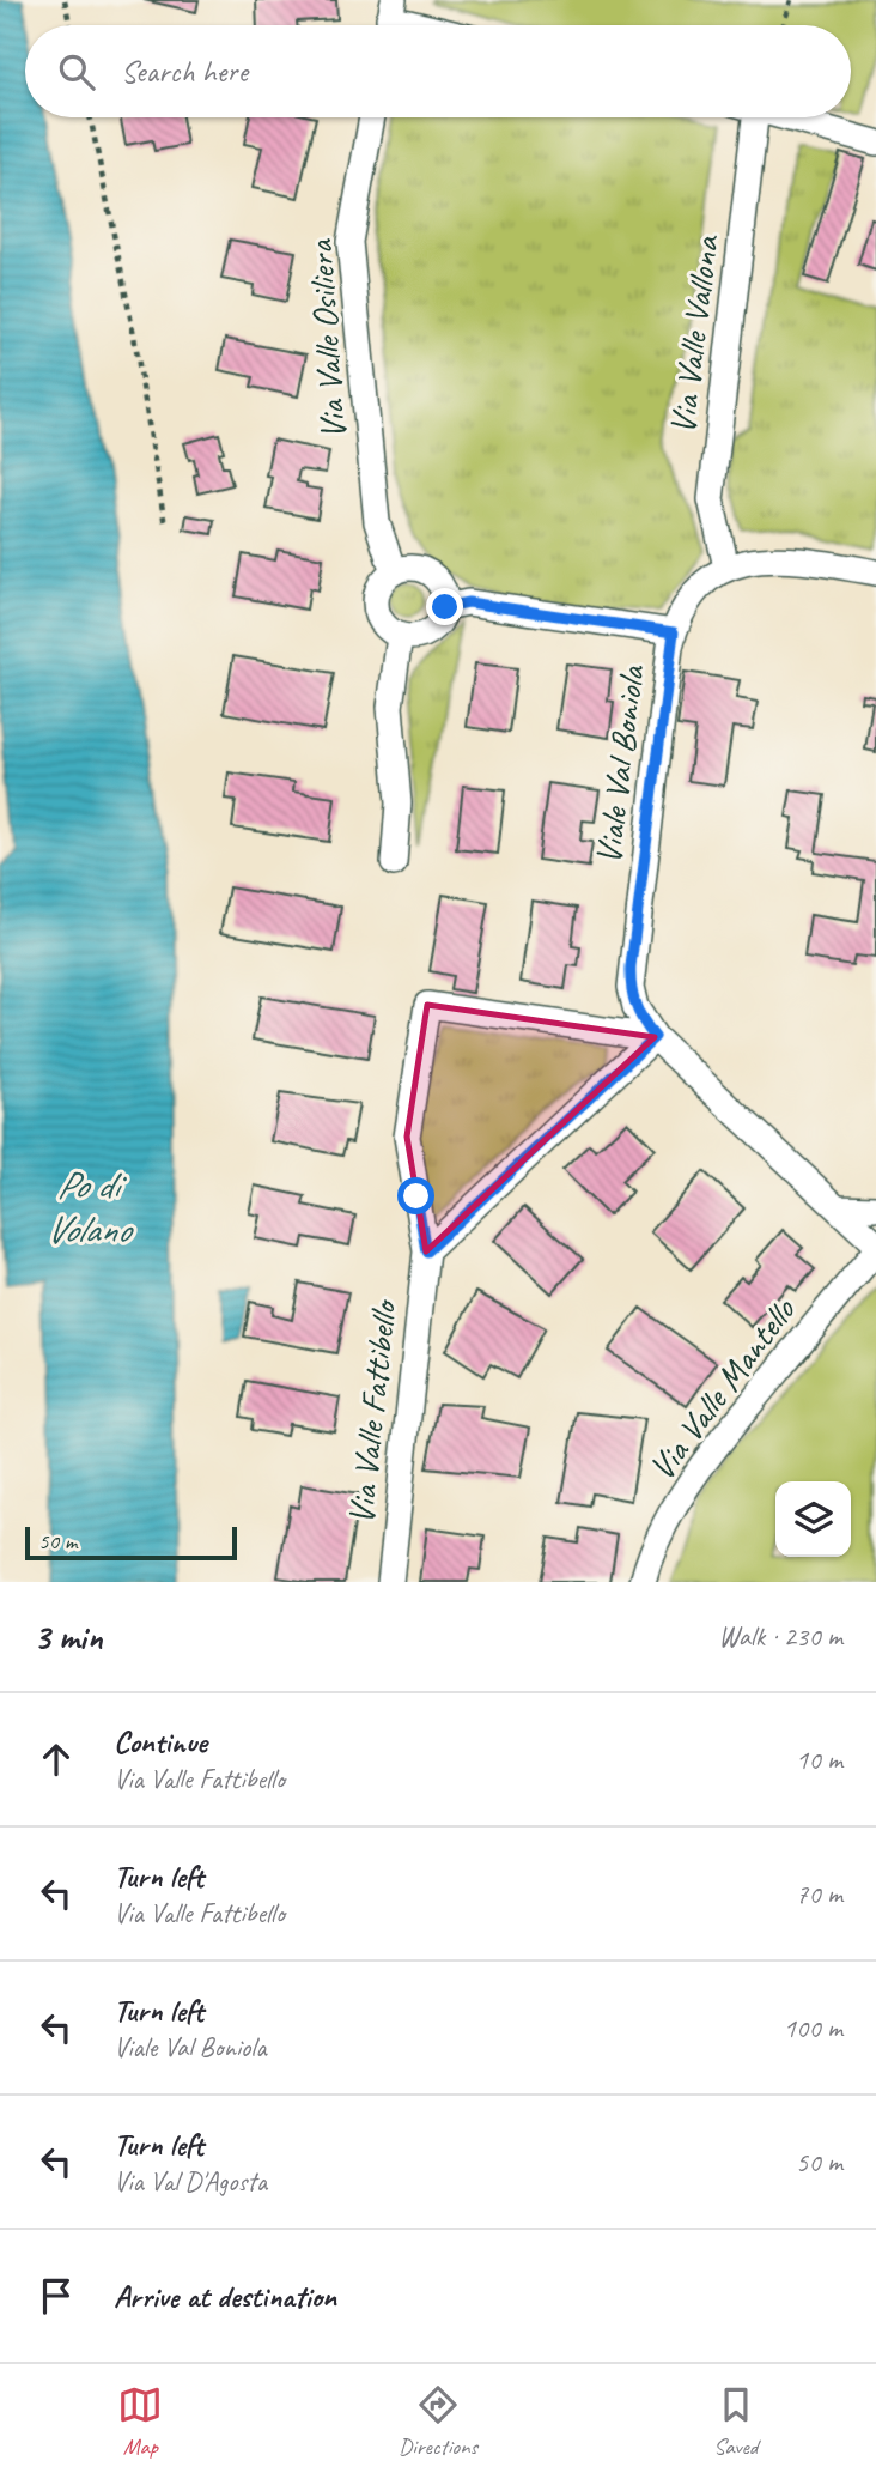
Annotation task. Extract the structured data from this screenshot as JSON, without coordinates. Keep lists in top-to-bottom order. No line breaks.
{"streets":{"street":["Via Valle Vallona","Via Valle Osiliera","Viale Val Boniola","Via Valle Mantello","Via Valle Fattibello"]},"crossings":[["Via Valle Vallona","Viale Val Boniola"],["Viale Val Boniola","Via Valle Mantello"],["Viale Val Boniola","Via Valle Fattibello"]],"water":["Po di Volano"],"scale_bar":"50 m","page":{"search":"Search here","scale":"50 m","heading":["3 min","Walk · 230 m"],"list":[["Continue","Via Valle Fattibello","10 m"],["Turn left","Via Valle Fattibello","70 m"],["Turn left","Viale Val Boniola","100 m"],["Turn left","Via Val D'Agosta","50 m"],"Arrive at destination"],"nav":["Map","Directions","Saved"]}}
